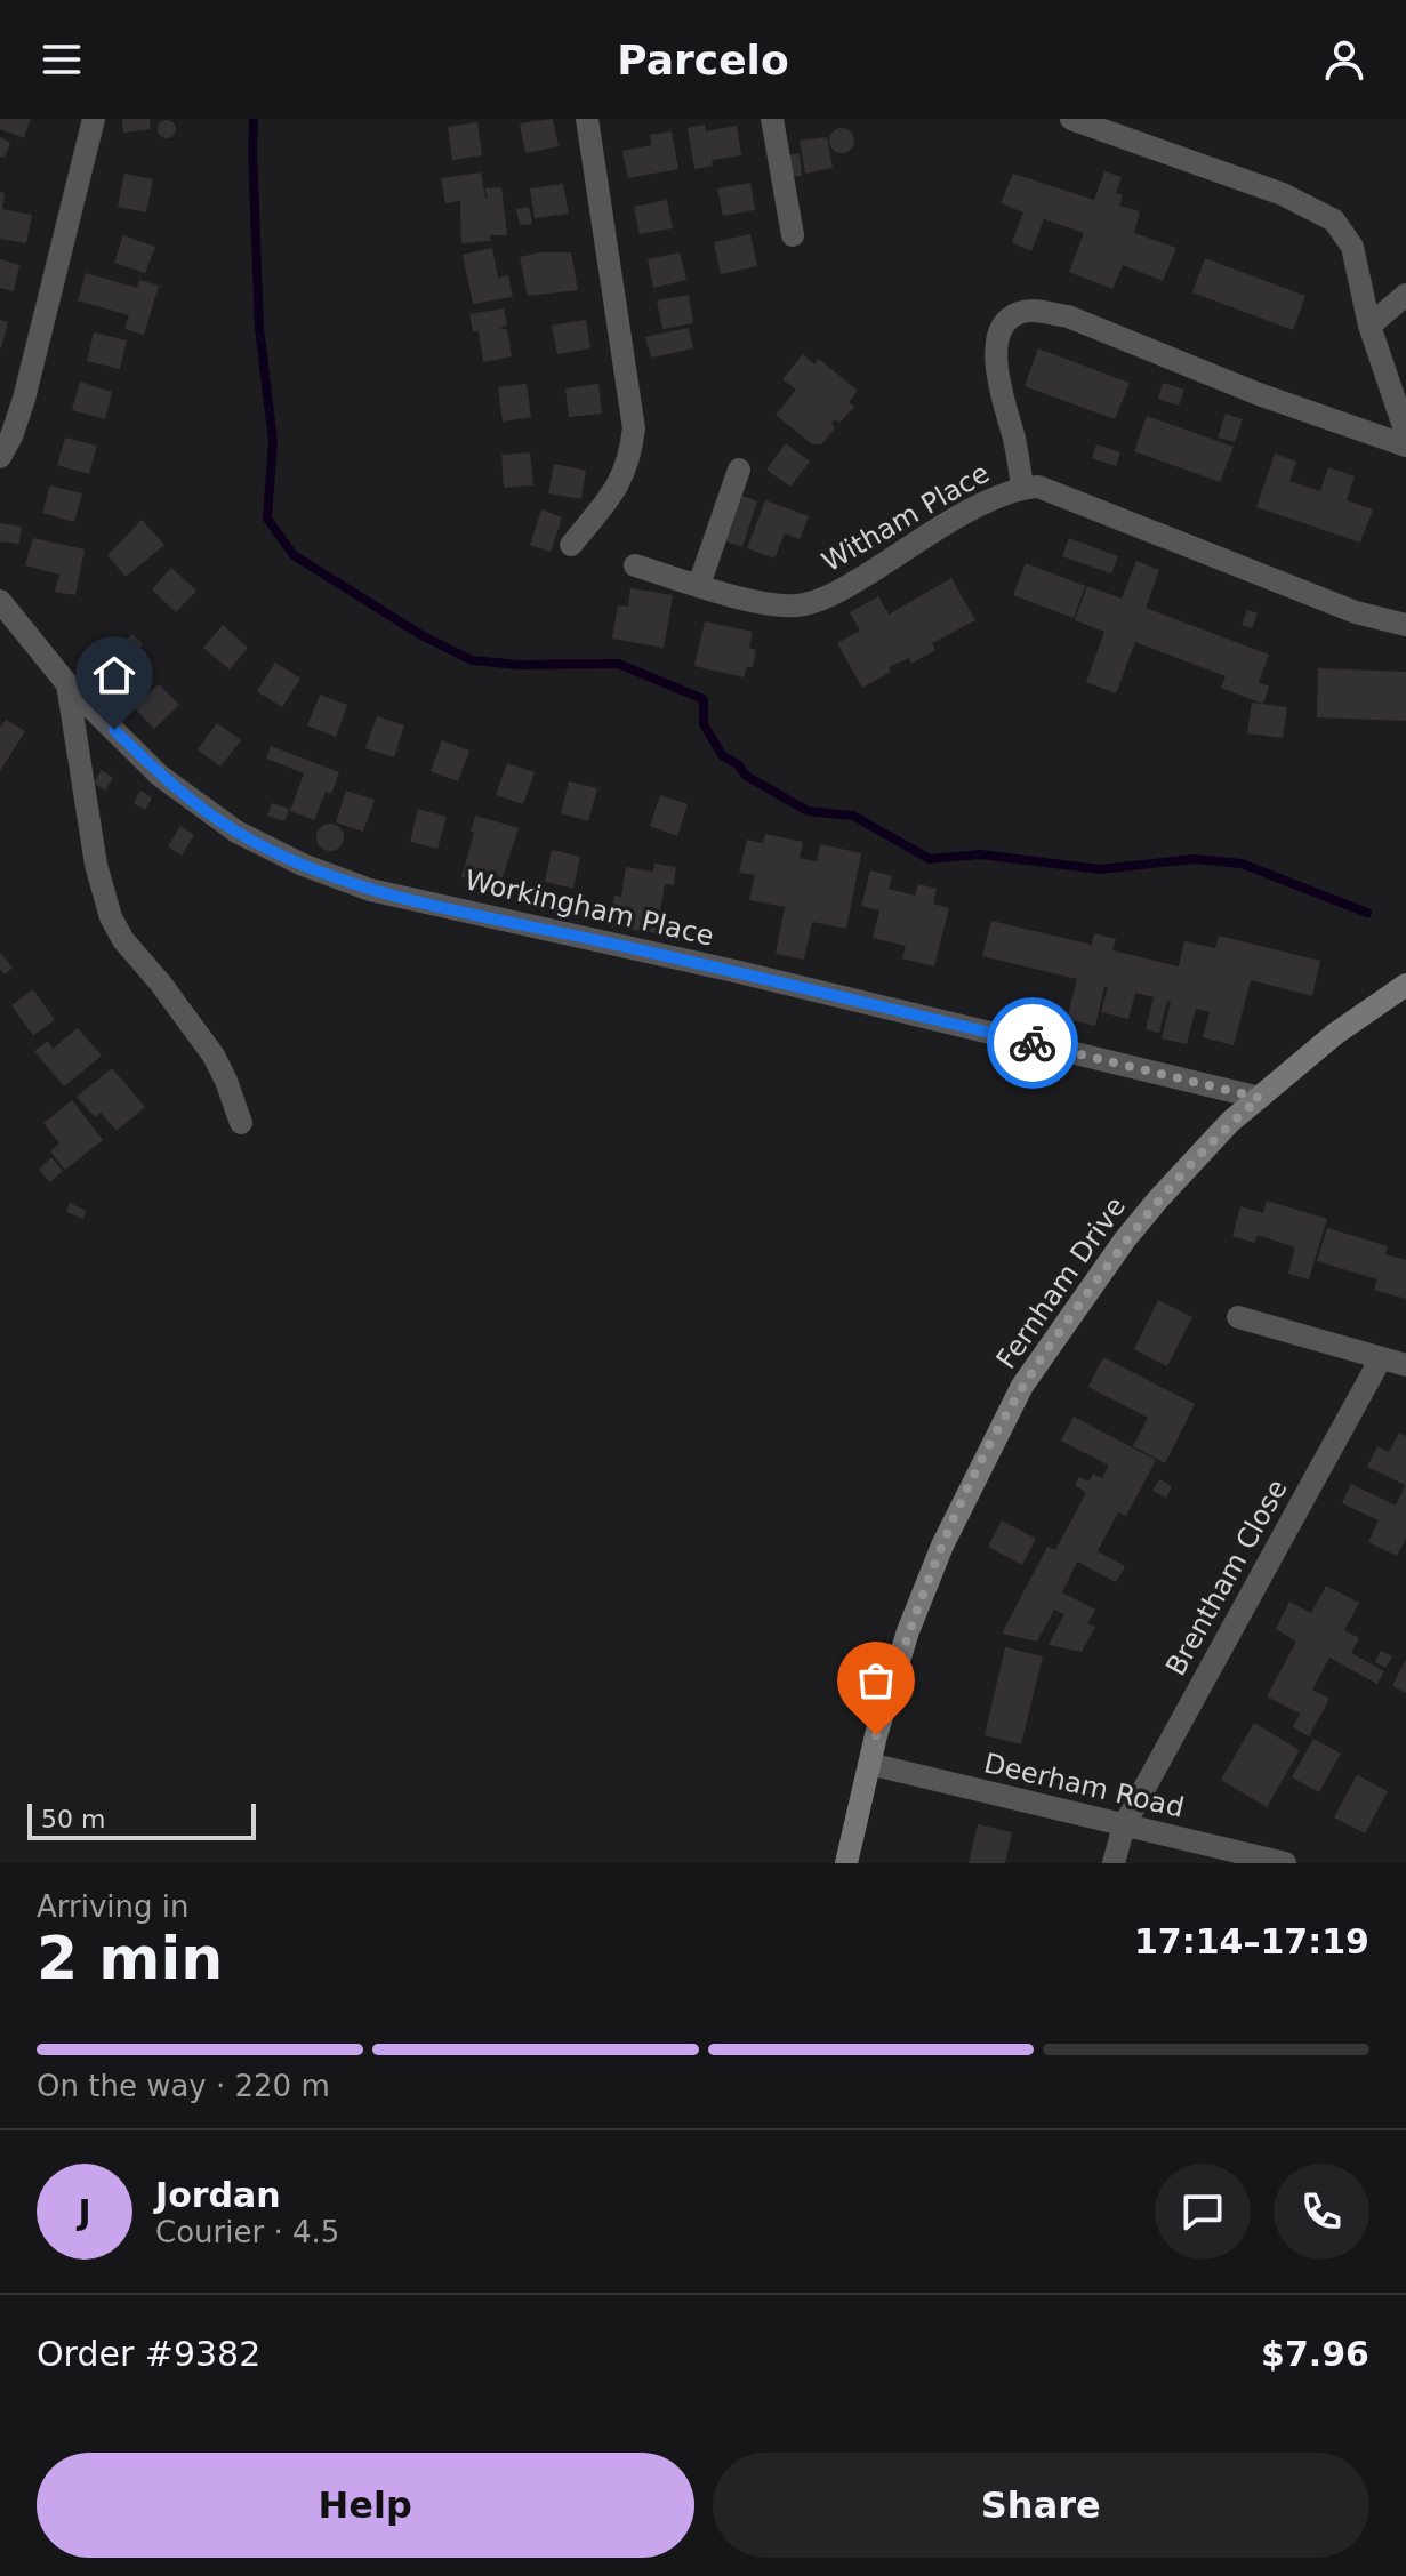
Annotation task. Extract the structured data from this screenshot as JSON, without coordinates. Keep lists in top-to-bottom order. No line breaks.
{"streets":{"street":["Witham Place","Workingham Place","Fernham Drive","Brentham Close","Deerham Road"]},"crossings":[["Workingham Place","Fernham Drive"],["Fernham Drive","Deerham Road"],["Brentham Close","Deerham Road"]],"scale_bar":"50 m","page":{"header":"Parcelo","scale":"50 m","heading":["2 min","Arriving in","17:14–17:19"],"panel":["Jordan","Courier · 4.5","Order #9382","$7.96"],"bar":"On the way · 220 m","round":"J","buttons":["Help","Share"]}}
